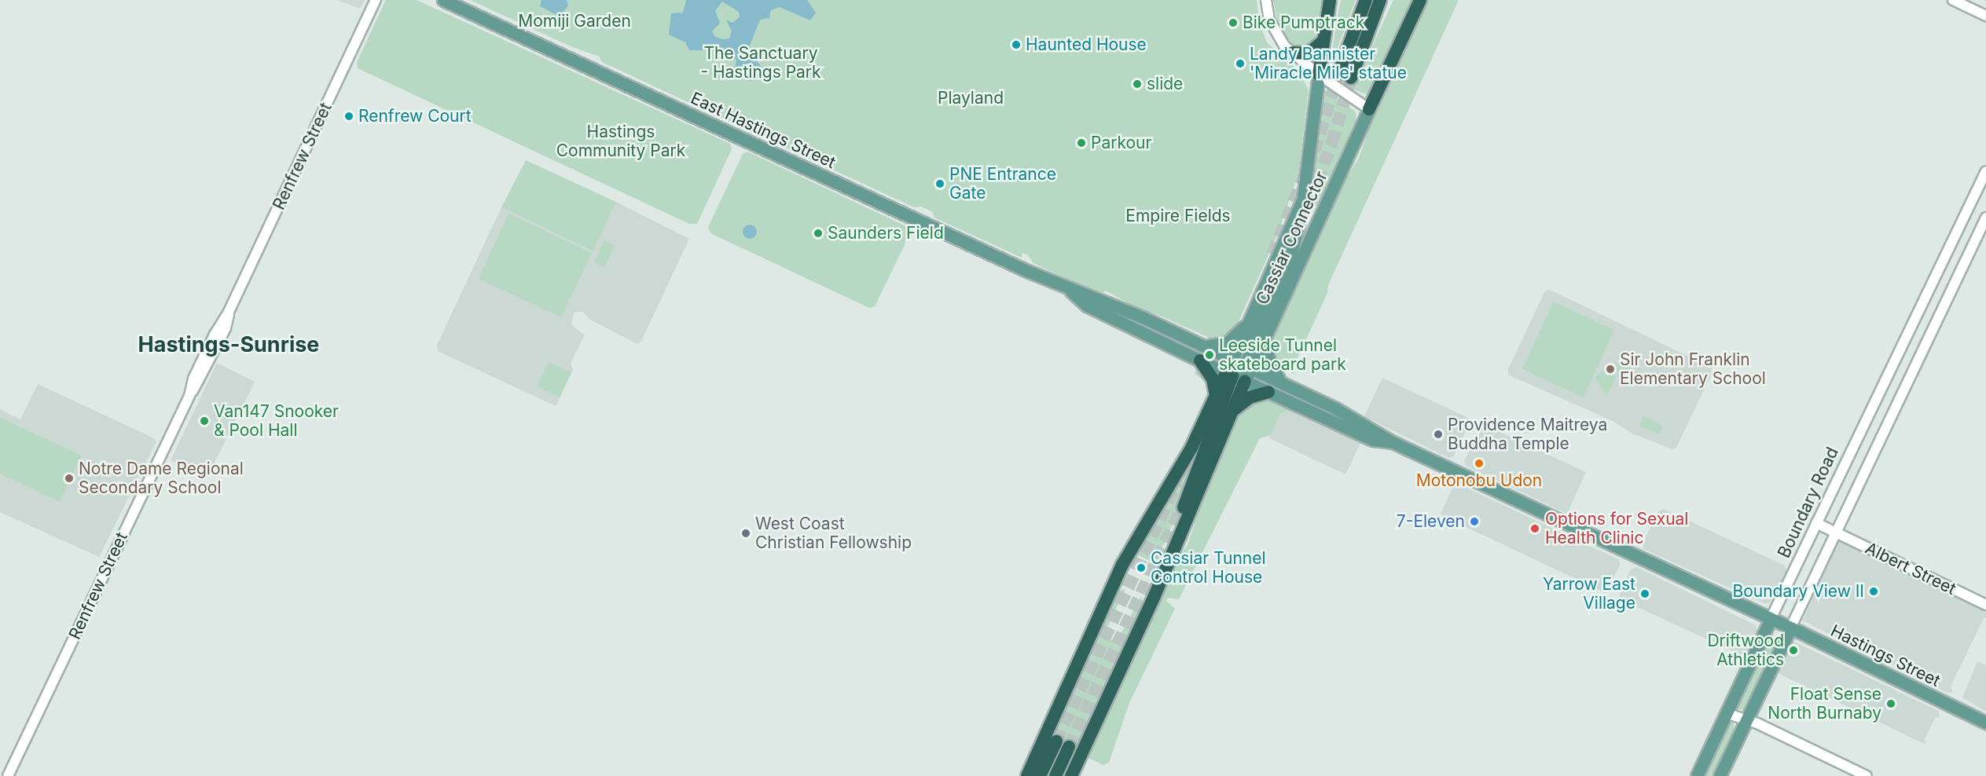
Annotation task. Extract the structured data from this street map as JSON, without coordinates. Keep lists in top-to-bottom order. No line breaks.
{"streets":{"main road":["East Hastings Street","Cassiar Connector","Boundary Road","Hastings Street"],"street":["Renfrew Street","Albert Street"]},"crossings":[["East Hastings Street","Cassiar Connector"],["East Hastings Street","Boundary Road"],["East Hastings Street","Hastings Street"],["Boundary Road","Albert Street"],["Boundary Road","Hastings Street"]],"districts":["Hastings-Sunrise"],"parks":["Momiji Garden","The Sanctuary - Hastings Park","Playland","Hastings Community Park","Empire Fields"],"places":["Bike Pumptrack","Haunted House","Landy Bannister 'Miracle Mile' statue","slide","Renfrew Court","Parkour","PNE Entrance Gate","Saunders Field","Leeside Tunnel skateboard park","Sir John Franklin Elementary School","Van147 Snooker & Pool Hall","Providence Maitreya Buddha Temple","Motonobu Udon","Notre Dame Regional Secondary School","7-Eleven","Options for Sexual Health Clinic","West Coast Christian Fellowship","Cassiar Tunnel Control House","Boundary View II","Yarrow East Village","Driftwood Athletics","Float Sense North Burnaby"]}
